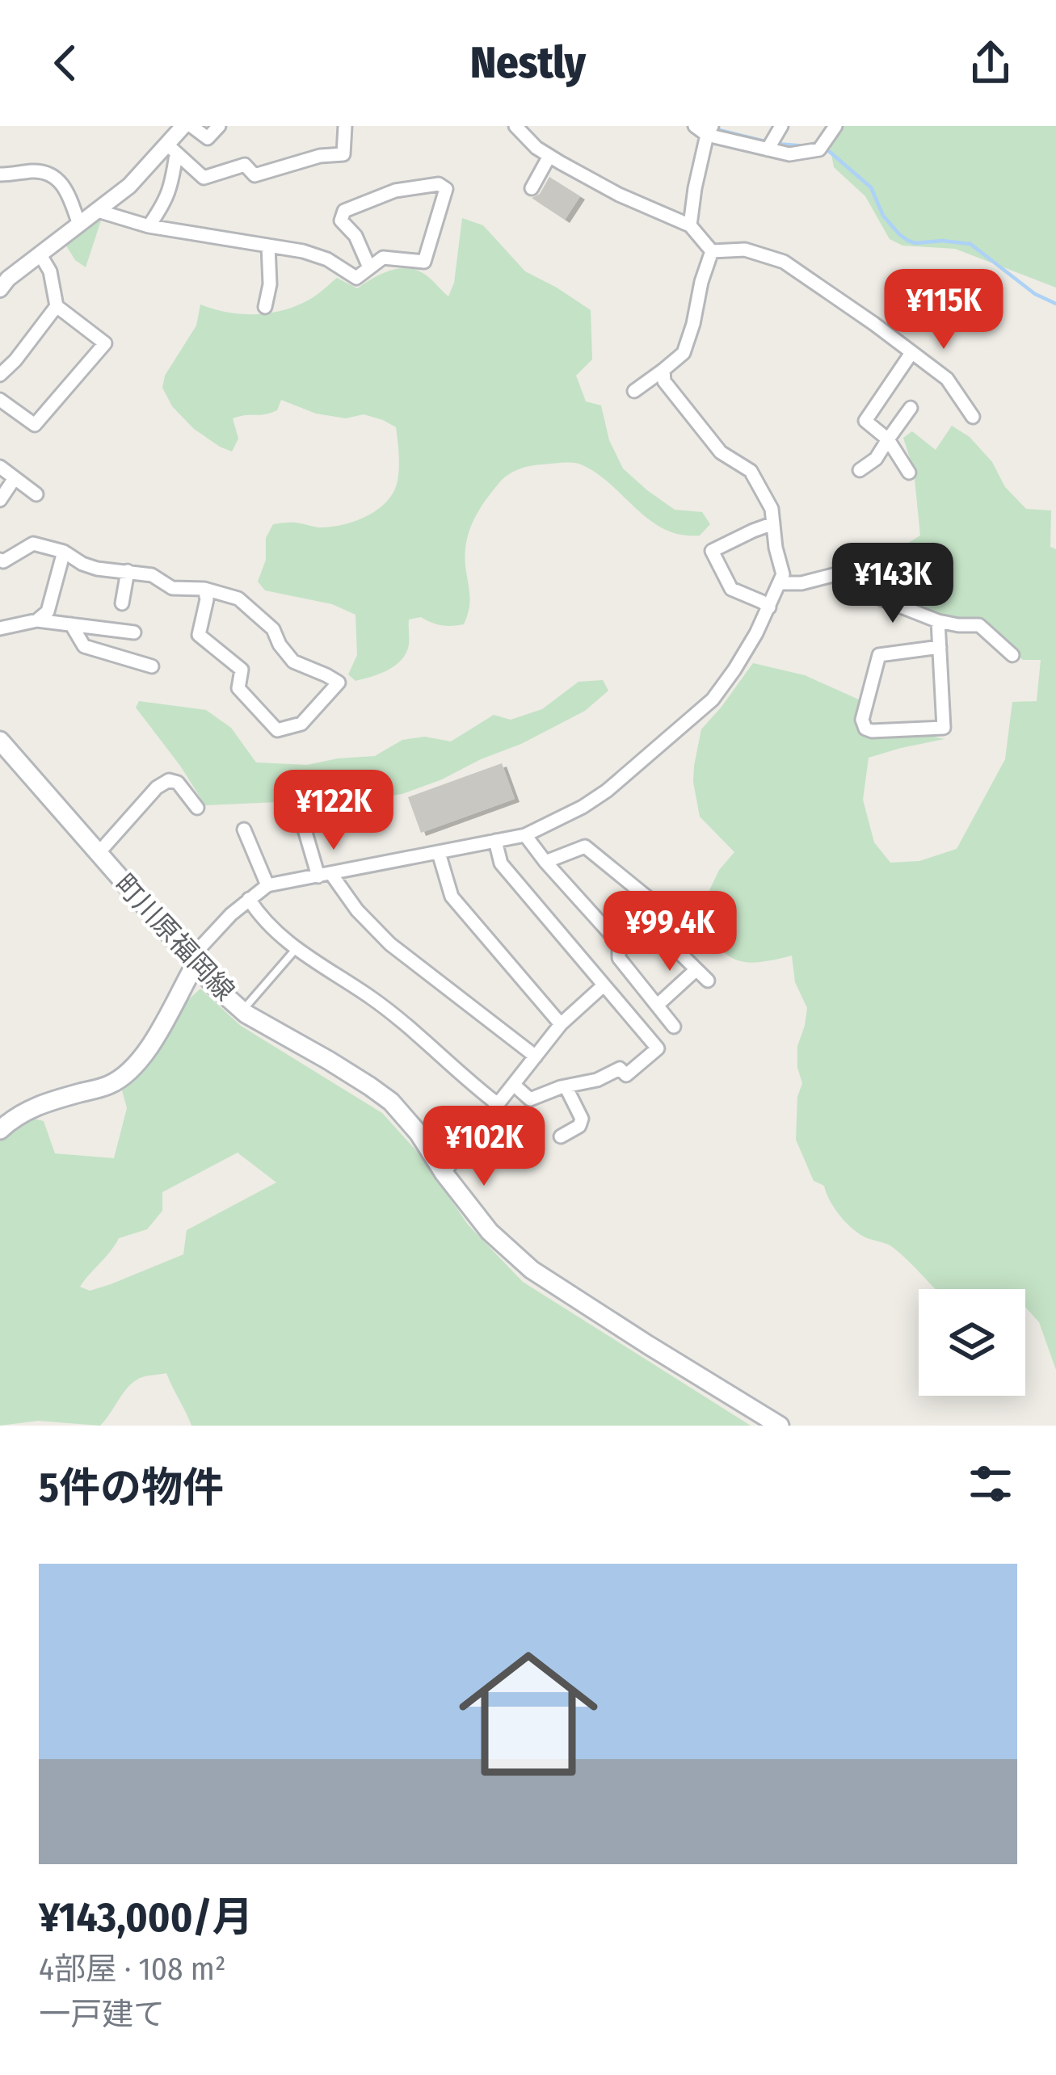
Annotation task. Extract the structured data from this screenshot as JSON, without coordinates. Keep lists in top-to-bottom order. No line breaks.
{"streets":{"main road":["町川原福岡線"]},"page":{"header":"Nestly","price":["¥115K","¥143K","¥122K","¥99.4K","¥102K"],"heading":"5件の物件","list":[{"name":"¥143,000/月","note":"4部屋 · 108 m² · 一戸建て"}]}}
